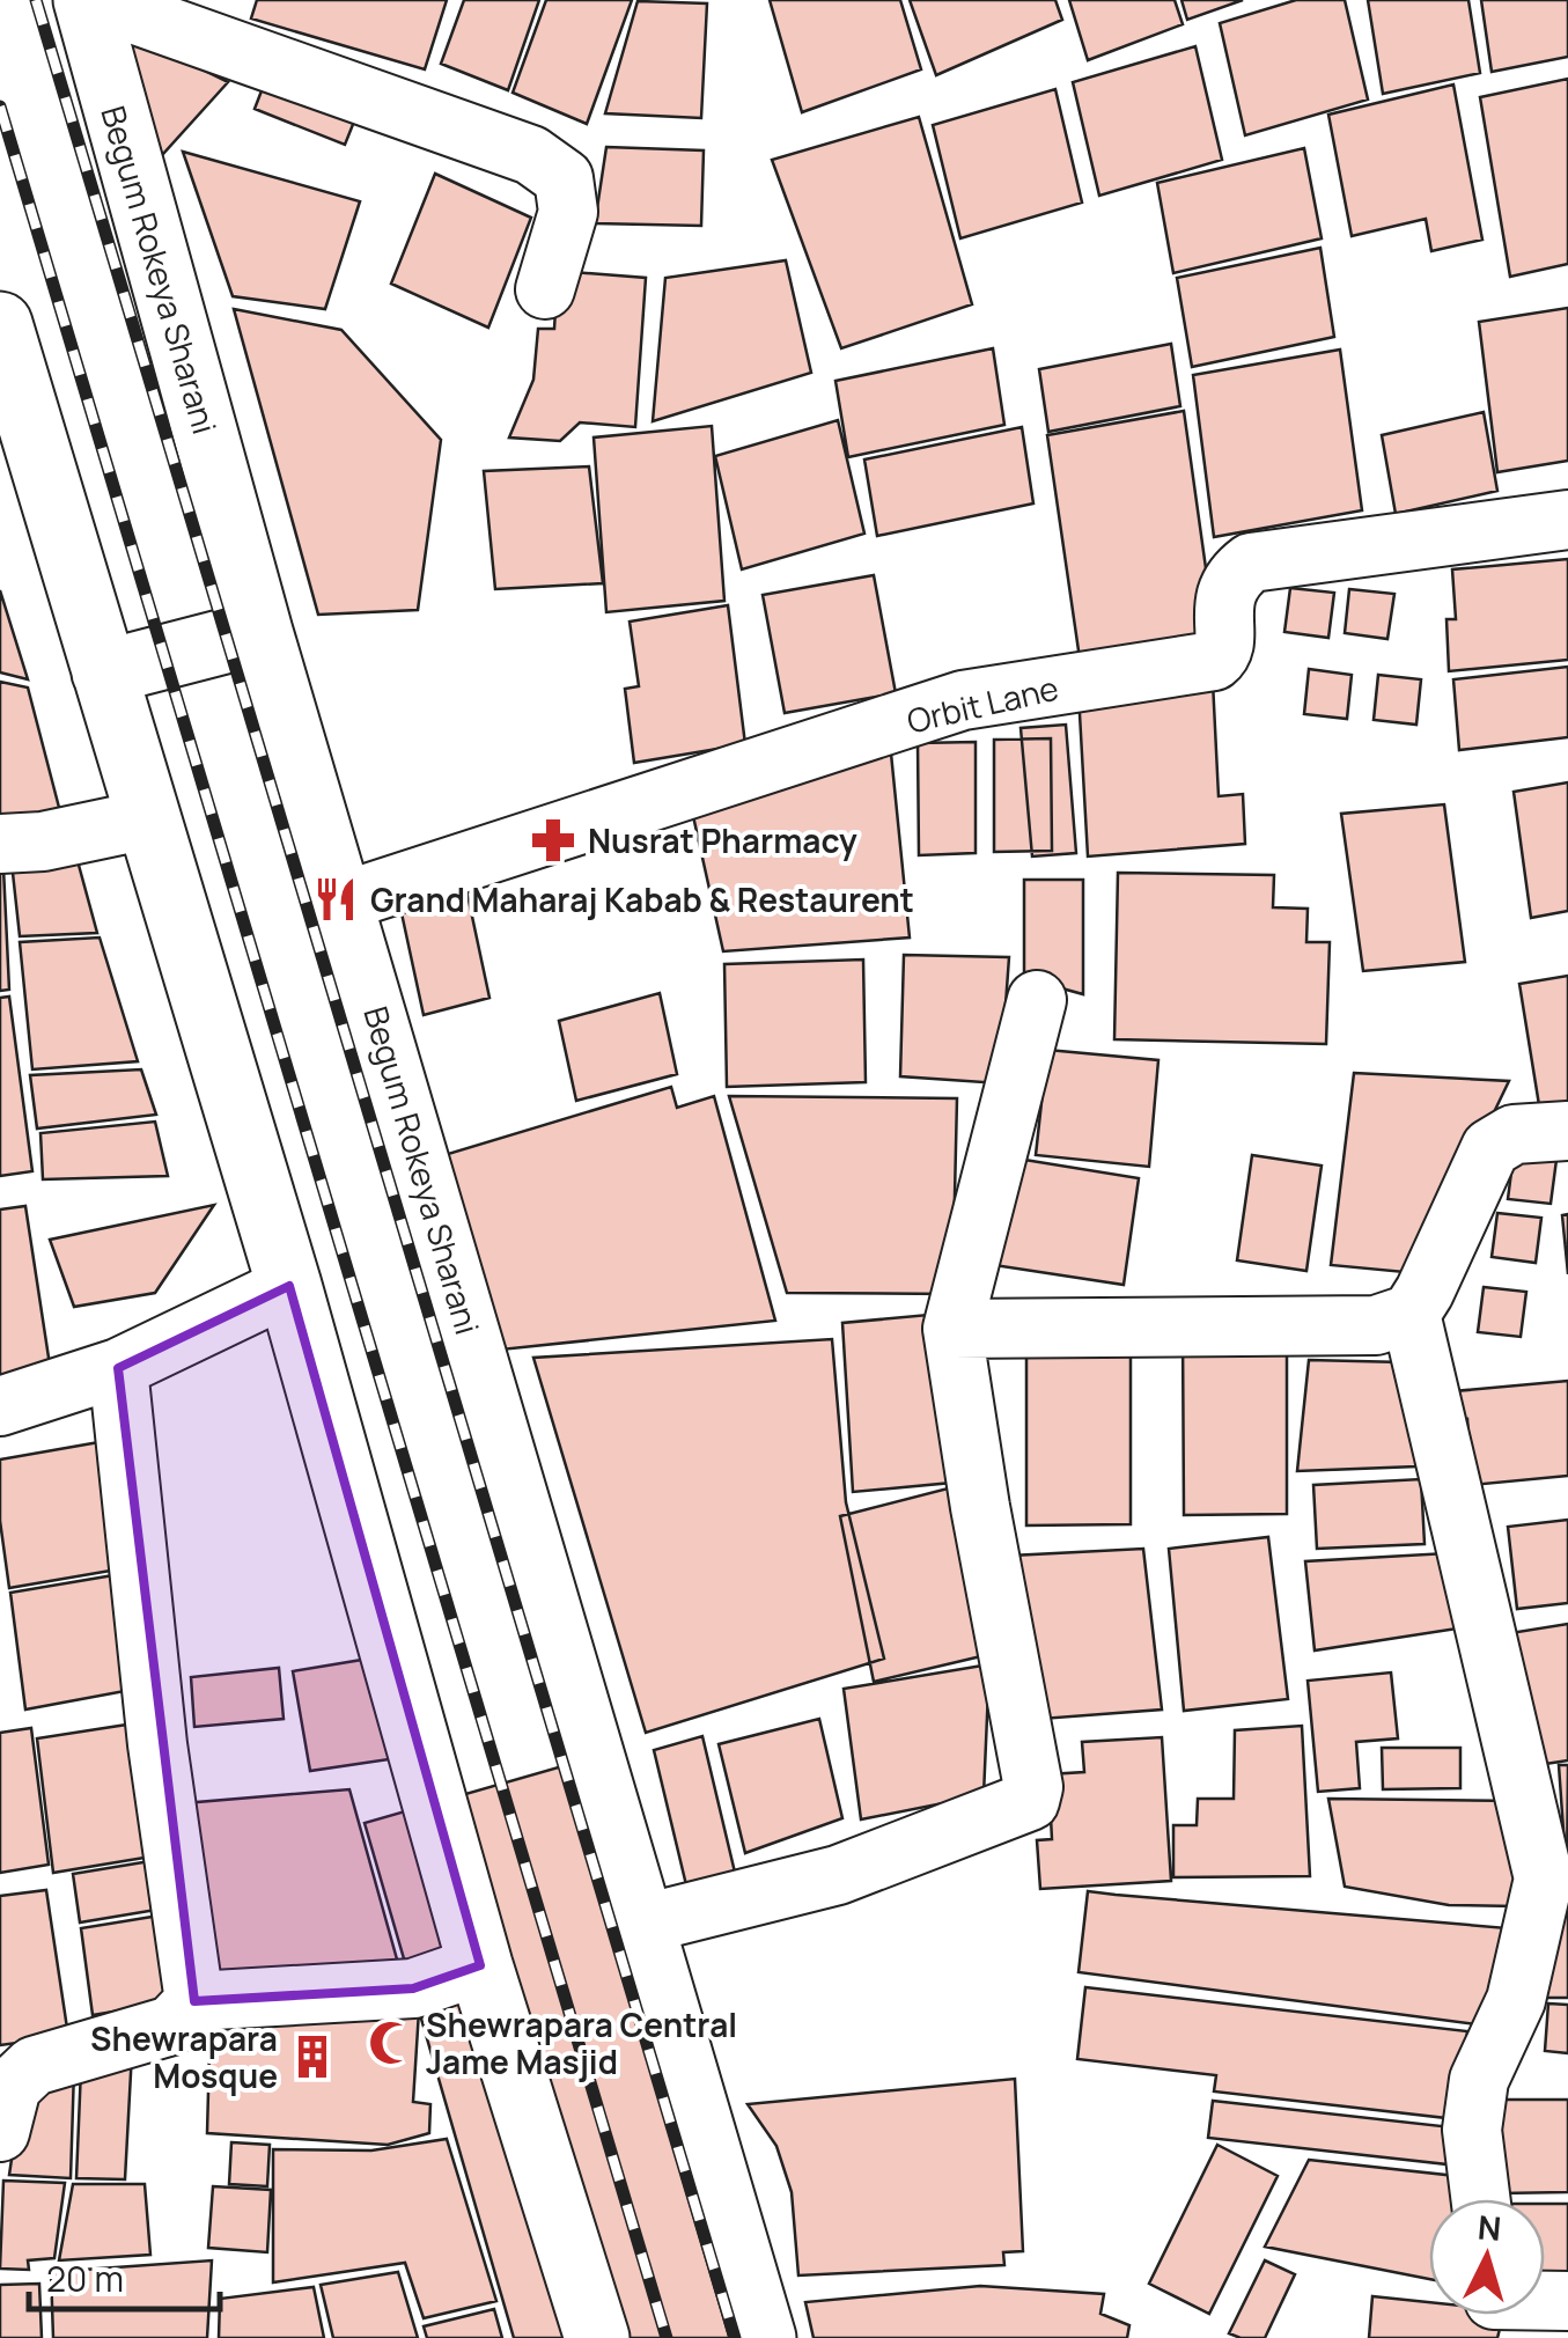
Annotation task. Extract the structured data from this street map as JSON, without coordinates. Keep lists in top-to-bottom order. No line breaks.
{"streets":{"main road":["Begum Rokeya Sharani"],"street":["Orbit Lane"]},"crossings":[["Begum Rokeya Sharani","Orbit Lane"]],"places":{"pharmacy":["Nusrat Pharmacy"],"restaurant":["Grand Maharaj Kabab & Restaurent"],"mosque":["Shewrapara Central Jame Masjid"],"building":["Shewrapara Mosque"]},"scale_bar":"20 m","north":"top"}
